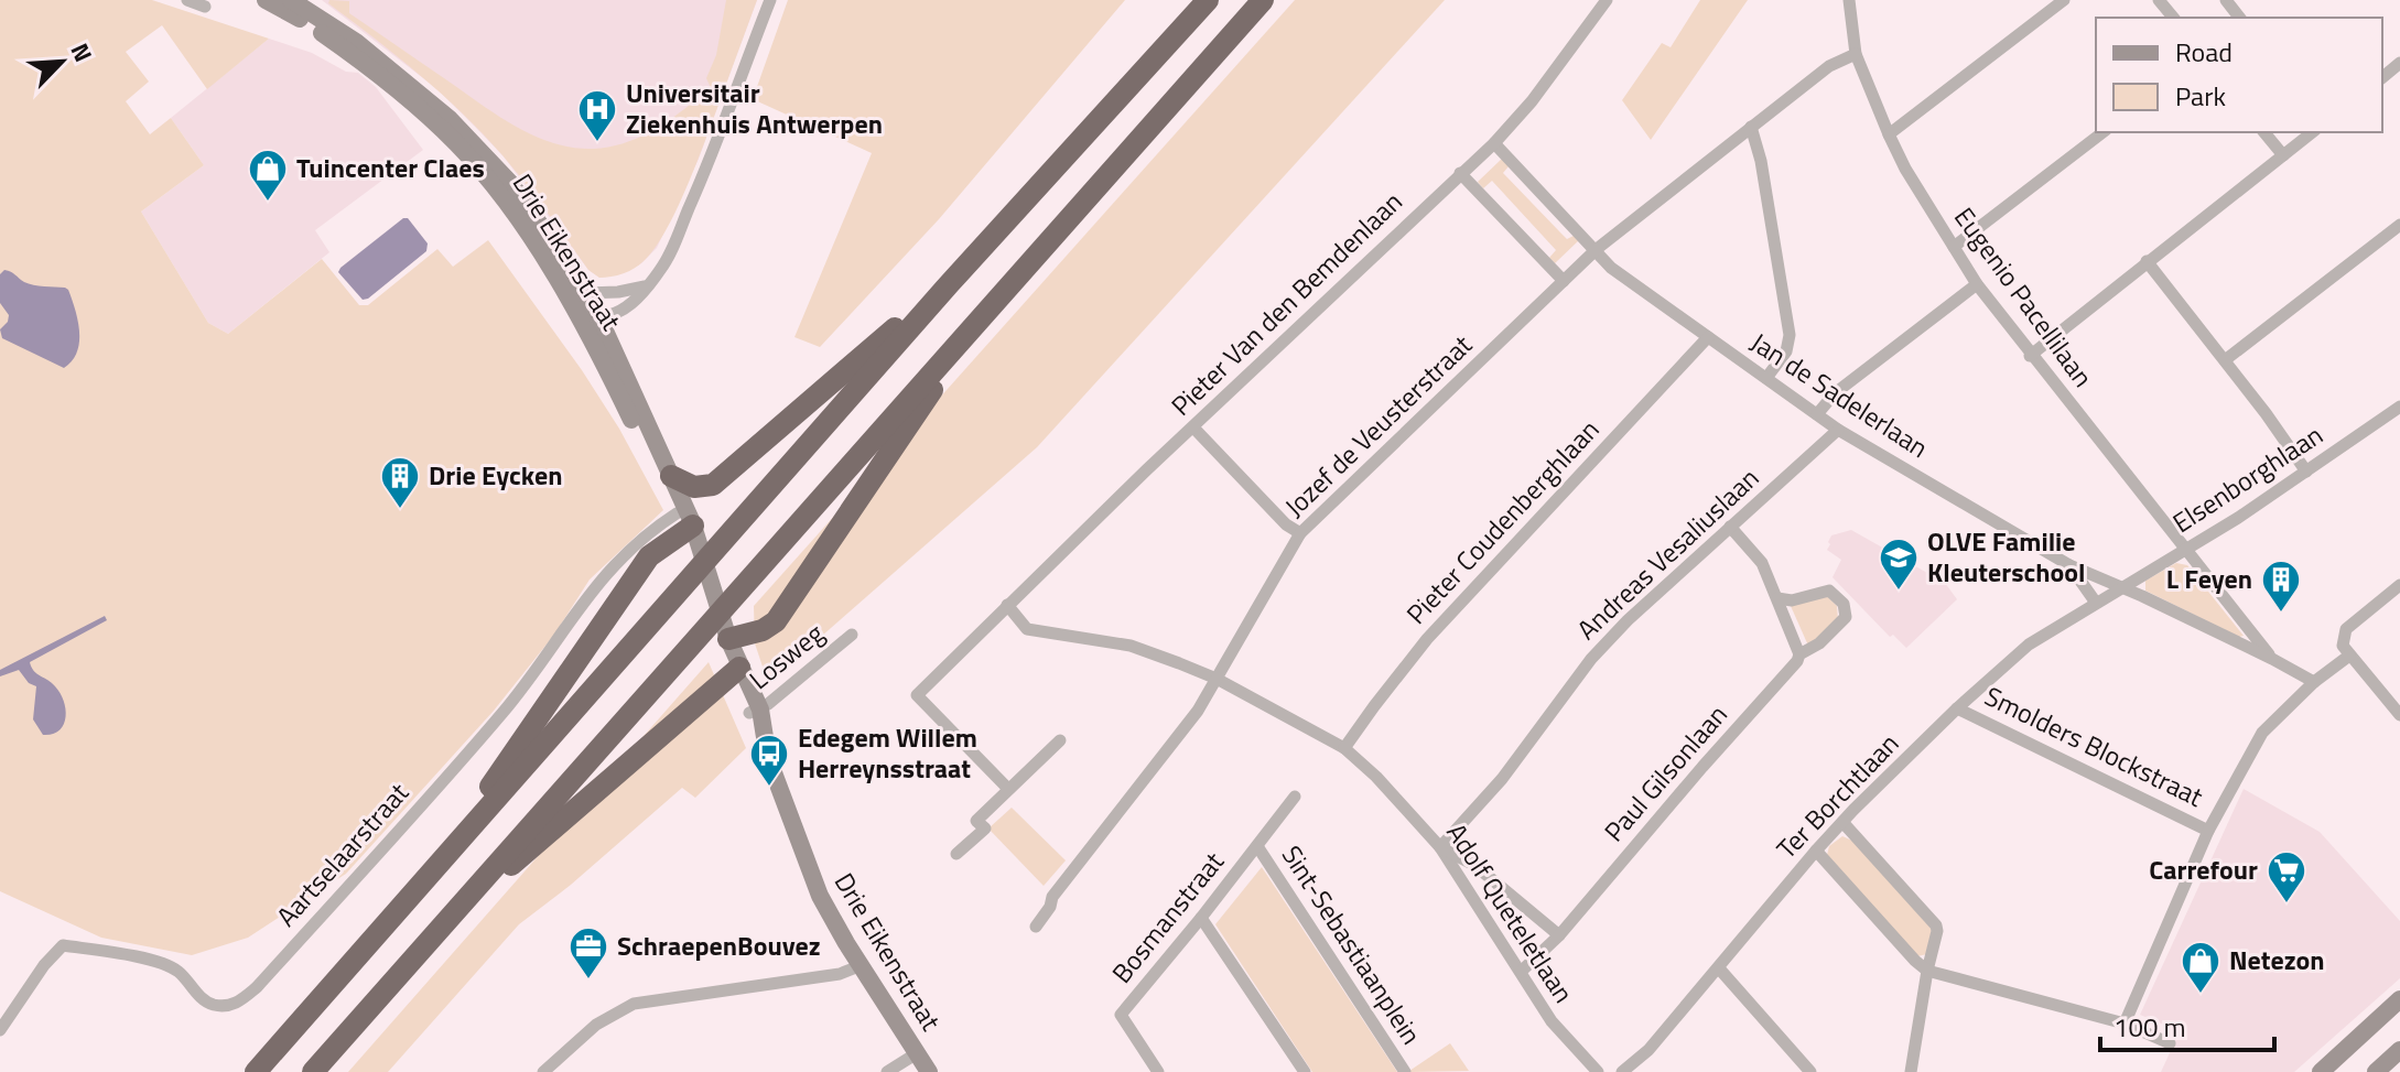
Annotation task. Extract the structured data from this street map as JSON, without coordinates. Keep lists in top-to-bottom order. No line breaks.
{"streets":{"street":["Drie Eikenstraat","Eugenio Pacellilaan","Pieter Van den Bemdenlaan","Jan de Sadelerlaan","Jozef de Veusterstraat","Elsenborghlaan","Pieter Coudenberghlaan","Andreas Vesaliuslaan","Losweg","Smolders Blockstraat","Paul Gilsonlaan","Ter Borchtlaan","Aartselaarstraat","Adolf Queteletlaan","Bosmanstraat","Sint-Sebastiaanplein"]},"crossings":[["Drie Eikenstraat","Losweg"],["Drie Eikenstraat","Aartselaarstraat"],["Eugenio Pacellilaan","Jan de Sadelerlaan"],["Eugenio Pacellilaan","Jozef de Veusterstraat"],["Eugenio Pacellilaan","Elsenborghlaan"],["Pieter Van den Bemdenlaan","Jan de Sadelerlaan"],["Pieter Van den Bemdenlaan","Adolf Queteletlaan"],["Jan de Sadelerlaan","Jozef de Veusterstraat"],["Jan de Sadelerlaan","Elsenborghlaan"],["Jan de Sadelerlaan","Pieter Coudenberghlaan"],["Jan de Sadelerlaan","Andreas Vesaliuslaan"],["Jan de Sadelerlaan","Ter Borchtlaan"],["Jozef de Veusterstraat","Adolf Queteletlaan"],["Elsenborghlaan","Ter Borchtlaan"],["Pieter Coudenberghlaan","Adolf Queteletlaan"],["Andreas Vesaliuslaan","Adolf Queteletlaan"],["Smolders Blockstraat","Ter Borchtlaan"],["Paul Gilsonlaan","Adolf Queteletlaan"],["Bosmanstraat","Sint-Sebastiaanplein"]],"places":{"hospital":["Universitair Ziekenhuis Antwerpen"],"shop":["Tuincenter Claes","Netezon"],"building":["Drie Eycken","L Feyen"],"school or university":["OLVE Familie Kleuterschool"],"bus stop":["Edegem Willem Herreynsstraat"],"supermarket":["Carrefour"],"office":["SchraepenBouvez"]},"legend":["Road","Park"],"scale_bar":"100 m","north":"top right"}
